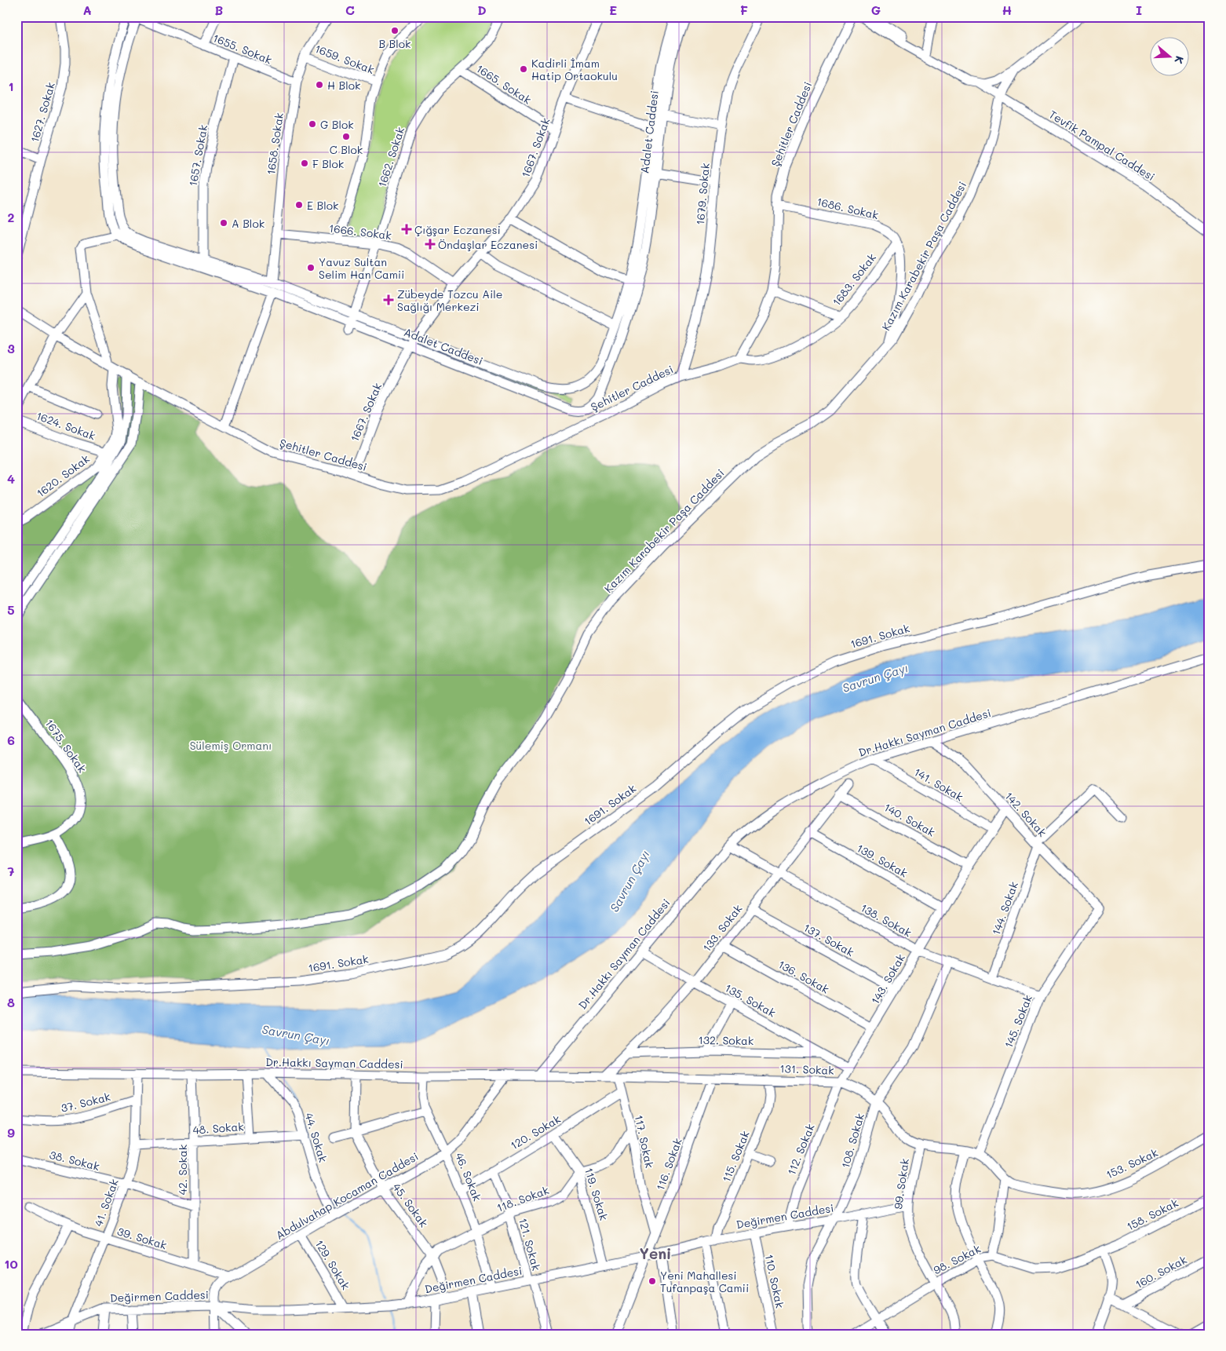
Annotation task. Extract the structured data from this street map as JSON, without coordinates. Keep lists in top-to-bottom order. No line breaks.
{"streets":{"street":["1655. Sokak","1659. Sokak","1665. Sokak","1627. Sokak","Şehitler Caddesi","Adalet Caddesi","1658. Sokak","Tevfik Pampal Caddesi","1667. Sokak","1657. Sokak","1662. Sokak","1679. Sokak","1686. Sokak","1666. Sokak","Kazım Karabekir Paşa Caddesi","1683. Sokak","1624. Sokak","1620. Sokak","1691. Sokak","Dr.Hakkı Sayman Caddesi","1675. Sokak","141. Sokak","142. Sokak","140. Sokak","139. Sokak","144. Sokak","138. Sokak","133. Sokak","137. Sokak","136. Sokak","143. Sokak","135. Sokak","145. Sokak","132. Sokak","131. Sokak","37. Sokak","48. Sokak","120. Sokak","44. Sokak","108. Sokak","117. Sokak","112. Sokak","115. Sokak","38. Sokak","153. Sokak","116. Sokak","42. Sokak","46. Sokak","99. Sokak","119. Sokak","Abdulvahap Kocaman Caddesi","118. Sokak","41. Sokak","45. Sokak","158. Sokak","Değirmen Caddesi","39. Sokak","121. Sokak","98. Sokak","129. Sokak","160. Sokak","110. Sokak"]},"crossings":[["1655. Sokak","1658. Sokak"],["1655. Sokak","1657. Sokak"],["1659. Sokak","1658. Sokak"],["1665. Sokak","1667. Sokak"],["1665. Sokak","1662. Sokak"],["Şehitler Caddesi","1658. Sokak"],["Şehitler Caddesi","1667. Sokak"],["Şehitler Caddesi","1679. Sokak"],["Şehitler Caddesi","1686. Sokak"],["Şehitler Caddesi","1683. Sokak"],["Şehitler Caddesi","1620. Sokak"],["Adalet Caddesi","1667. Sokak"],["1658. Sokak","1666. Sokak"],["Tevfik Pampal Caddesi","Kazım Karabekir Paşa Caddesi"],["1667. Sokak","1666. Sokak"],["1662. Sokak","1666. Sokak"],["1686. Sokak","1683. Sokak"],["1624. Sokak","1620. Sokak"],["Dr.Hakkı Sayman Caddesi","141. Sokak"],["Dr.Hakkı Sayman Caddesi","142. Sokak"],["Dr.Hakkı Sayman Caddesi","138. Sokak"],["Dr.Hakkı Sayman Caddesi","135. Sokak"],["Dr.Hakkı Sayman Caddesi","131. Sokak"],["Dr.Hakkı Sayman Caddesi","44. Sokak"],["Dr.Hakkı Sayman Caddesi","42. Sokak"],["Dr.Hakkı Sayman Caddesi","46. Sokak"],["Dr.Hakkı Sayman Caddesi","Abdulvahap Kocaman Caddesi"],["Dr.Hakkı Sayman Caddesi","41. Sokak"],["Dr.Hakkı Sayman Caddesi","45. Sokak"],["141. Sokak","143. Sokak"],["142. Sokak","144. Sokak"],["142. Sokak","143. Sokak"],["142. Sokak","145. Sokak"],["140. Sokak","133. Sokak"],["140. Sokak","143. Sokak"],["139. Sokak","133. Sokak"],["139. Sokak","143. Sokak"],["144. Sokak","138. Sokak"],["138. Sokak","133. Sokak"],["138. Sokak","143. Sokak"],["138. Sokak","145. Sokak"],["138. Sokak","108. Sokak"],["133. Sokak","137. Sokak"],["133. Sokak","136. Sokak"],["133. Sokak","135. Sokak"],["133. Sokak","132. Sokak"],["133. Sokak","131. Sokak"],["137. Sokak","143. Sokak"],["136. Sokak","143. Sokak"],["143. Sokak","135. Sokak"],["143. Sokak","131. Sokak"],["143. Sokak","112. Sokak"],["135. Sokak","132. Sokak"],["145. Sokak","131. Sokak"],["131. Sokak","108. Sokak"],["131. Sokak","117. Sokak"],["131. Sokak","112. Sokak"],["131. Sokak","115. Sokak"],["131. Sokak","153. Sokak"],["131. Sokak","116. Sokak"],["131. Sokak","99. Sokak"],["37. Sokak","41. Sokak"],["48. Sokak","44. Sokak"],["48. Sokak","42. Sokak"],["48. Sokak","41. Sokak"],["120. Sokak","117. Sokak"],["120. Sokak","46. Sokak"],["120. Sokak","119. Sokak"],["120. Sokak","121. Sokak"],["44. Sokak","Abdulvahap Kocaman Caddesi"],["108. Sokak","Değirmen Caddesi"],["117. Sokak","116. Sokak"],["112. Sokak","Değirmen Caddesi"],["115. Sokak","Değirmen Caddesi"],["38. Sokak","42. Sokak"],["38. Sokak","41. Sokak"],["116. Sokak","Değirmen Caddesi"],["42. Sokak","39. Sokak"],["46. Sokak","Abdulvahap Kocaman Caddesi"],["46. Sokak","118. Sokak"],["46. Sokak","Değirmen Caddesi"],["99. Sokak","Değirmen Caddesi"],["99. Sokak","98. Sokak"],["119. Sokak","118. Sokak"],["119. Sokak","Değirmen Caddesi"],["Abdulvahap Kocaman Caddesi","45. Sokak"],["Abdulvahap Kocaman Caddesi","Değirmen Caddesi"],["Abdulvahap Kocaman Caddesi","39. Sokak"],["Abdulvahap Kocaman Caddesi","129. Sokak"],["118. Sokak","45. Sokak"],["118. Sokak","Değirmen Caddesi"],["118. Sokak","121. Sokak"],["41. Sokak","Değirmen Caddesi"],["41. Sokak","39. Sokak"],["158. Sokak","98. Sokak"],["Değirmen Caddesi","121. Sokak"],["Değirmen Caddesi","129. Sokak"],["Değirmen Caddesi","110. Sokak"]],"districts":["Yeni"],"water":["Savrun Çayı"],"parks":["Sülemiş Ormanı"],"places":{"other":["B Blok","Kadirli İmam Hatip Ortaokulu","H Blok","G Blok","C Blok","F Blok","E Blok","A Blok","Yavuz Sultan Selim Han Camii","Yeni Mahallesi Tufanpaşa Camii"],"health":["Çığşar Eczanesi","Öndaşlar Eczanesi","Zübeyde Tozcu Aile Sağlığı Merkezi"]},"north":"right","grid":{"columns":["A","B","C","D","E","F","G","H","I"],"rows":["1","2","3","4","5","6","7","8","9","10"]}}
